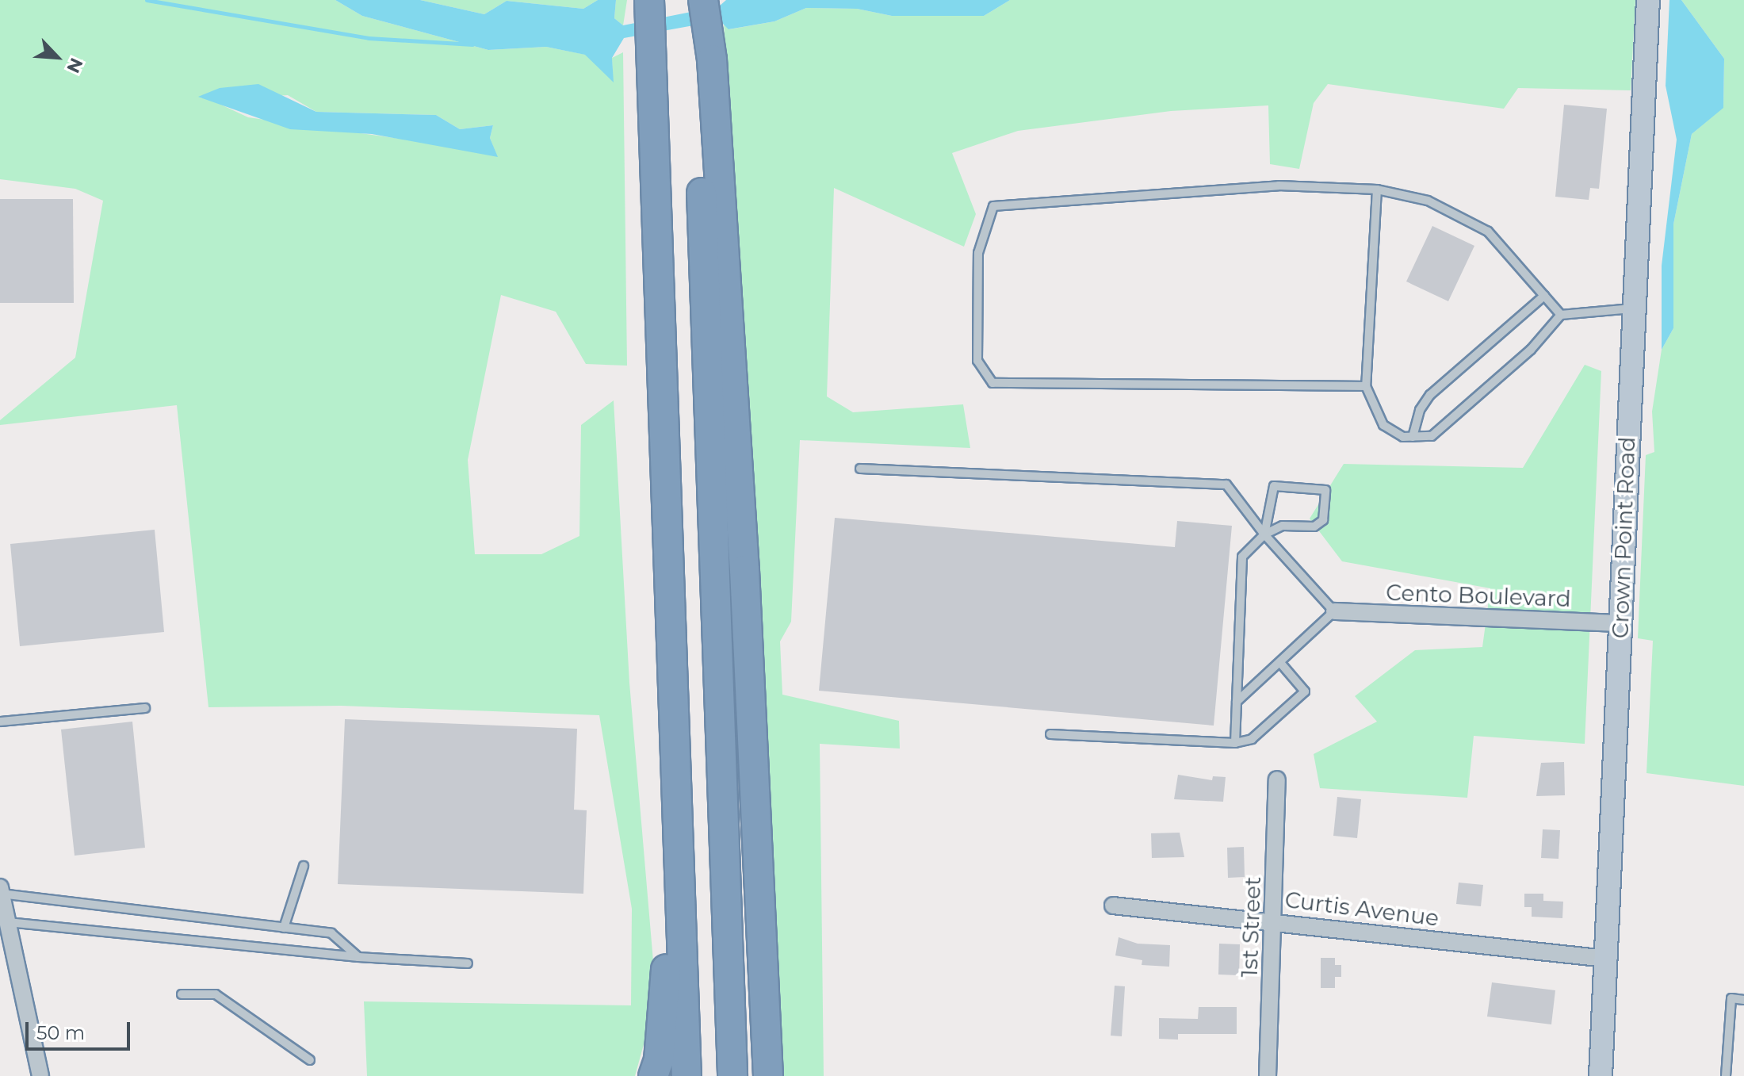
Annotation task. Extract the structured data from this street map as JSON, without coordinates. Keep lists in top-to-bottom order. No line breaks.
{"streets":{"main road":["Crown Point Road"],"street":["Cento Boulevard","Curtis Avenue","1st Street"]},"crossings":[["Crown Point Road","Cento Boulevard"],["Crown Point Road","Curtis Avenue"],["Curtis Avenue","1st Street"]],"scale_bar":"50 m","north":"bottom right"}
